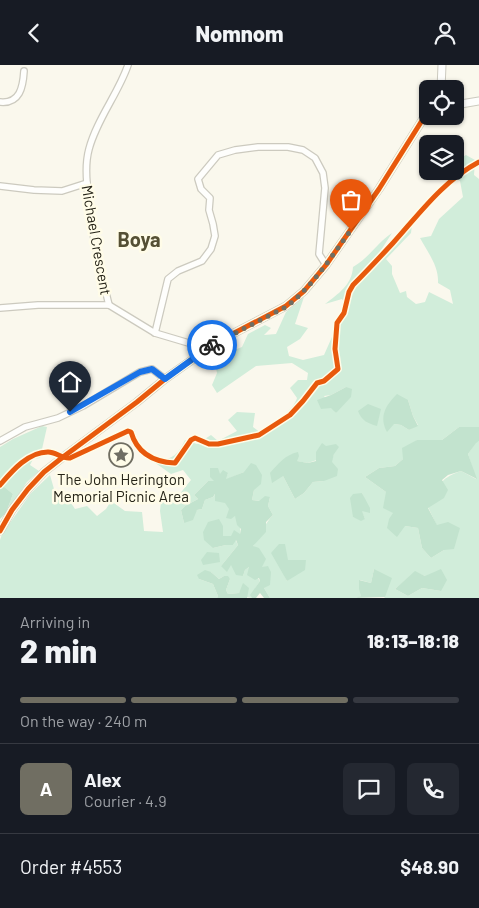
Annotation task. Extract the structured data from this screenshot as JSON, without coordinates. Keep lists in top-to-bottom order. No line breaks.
{"streets":{"street":["Michael Crescent"]},"districts":["Boya"],"places":{"place":["The John Herington Memorial Picnic Area"]},"page":{"header":"Nomnom","heading":["2 min","Arriving in","18:13–18:18"],"panel":["Alex","Courier · 4.9","Order #4553","$48.90"],"bar":"On the way · 240 m","round":"A"}}
